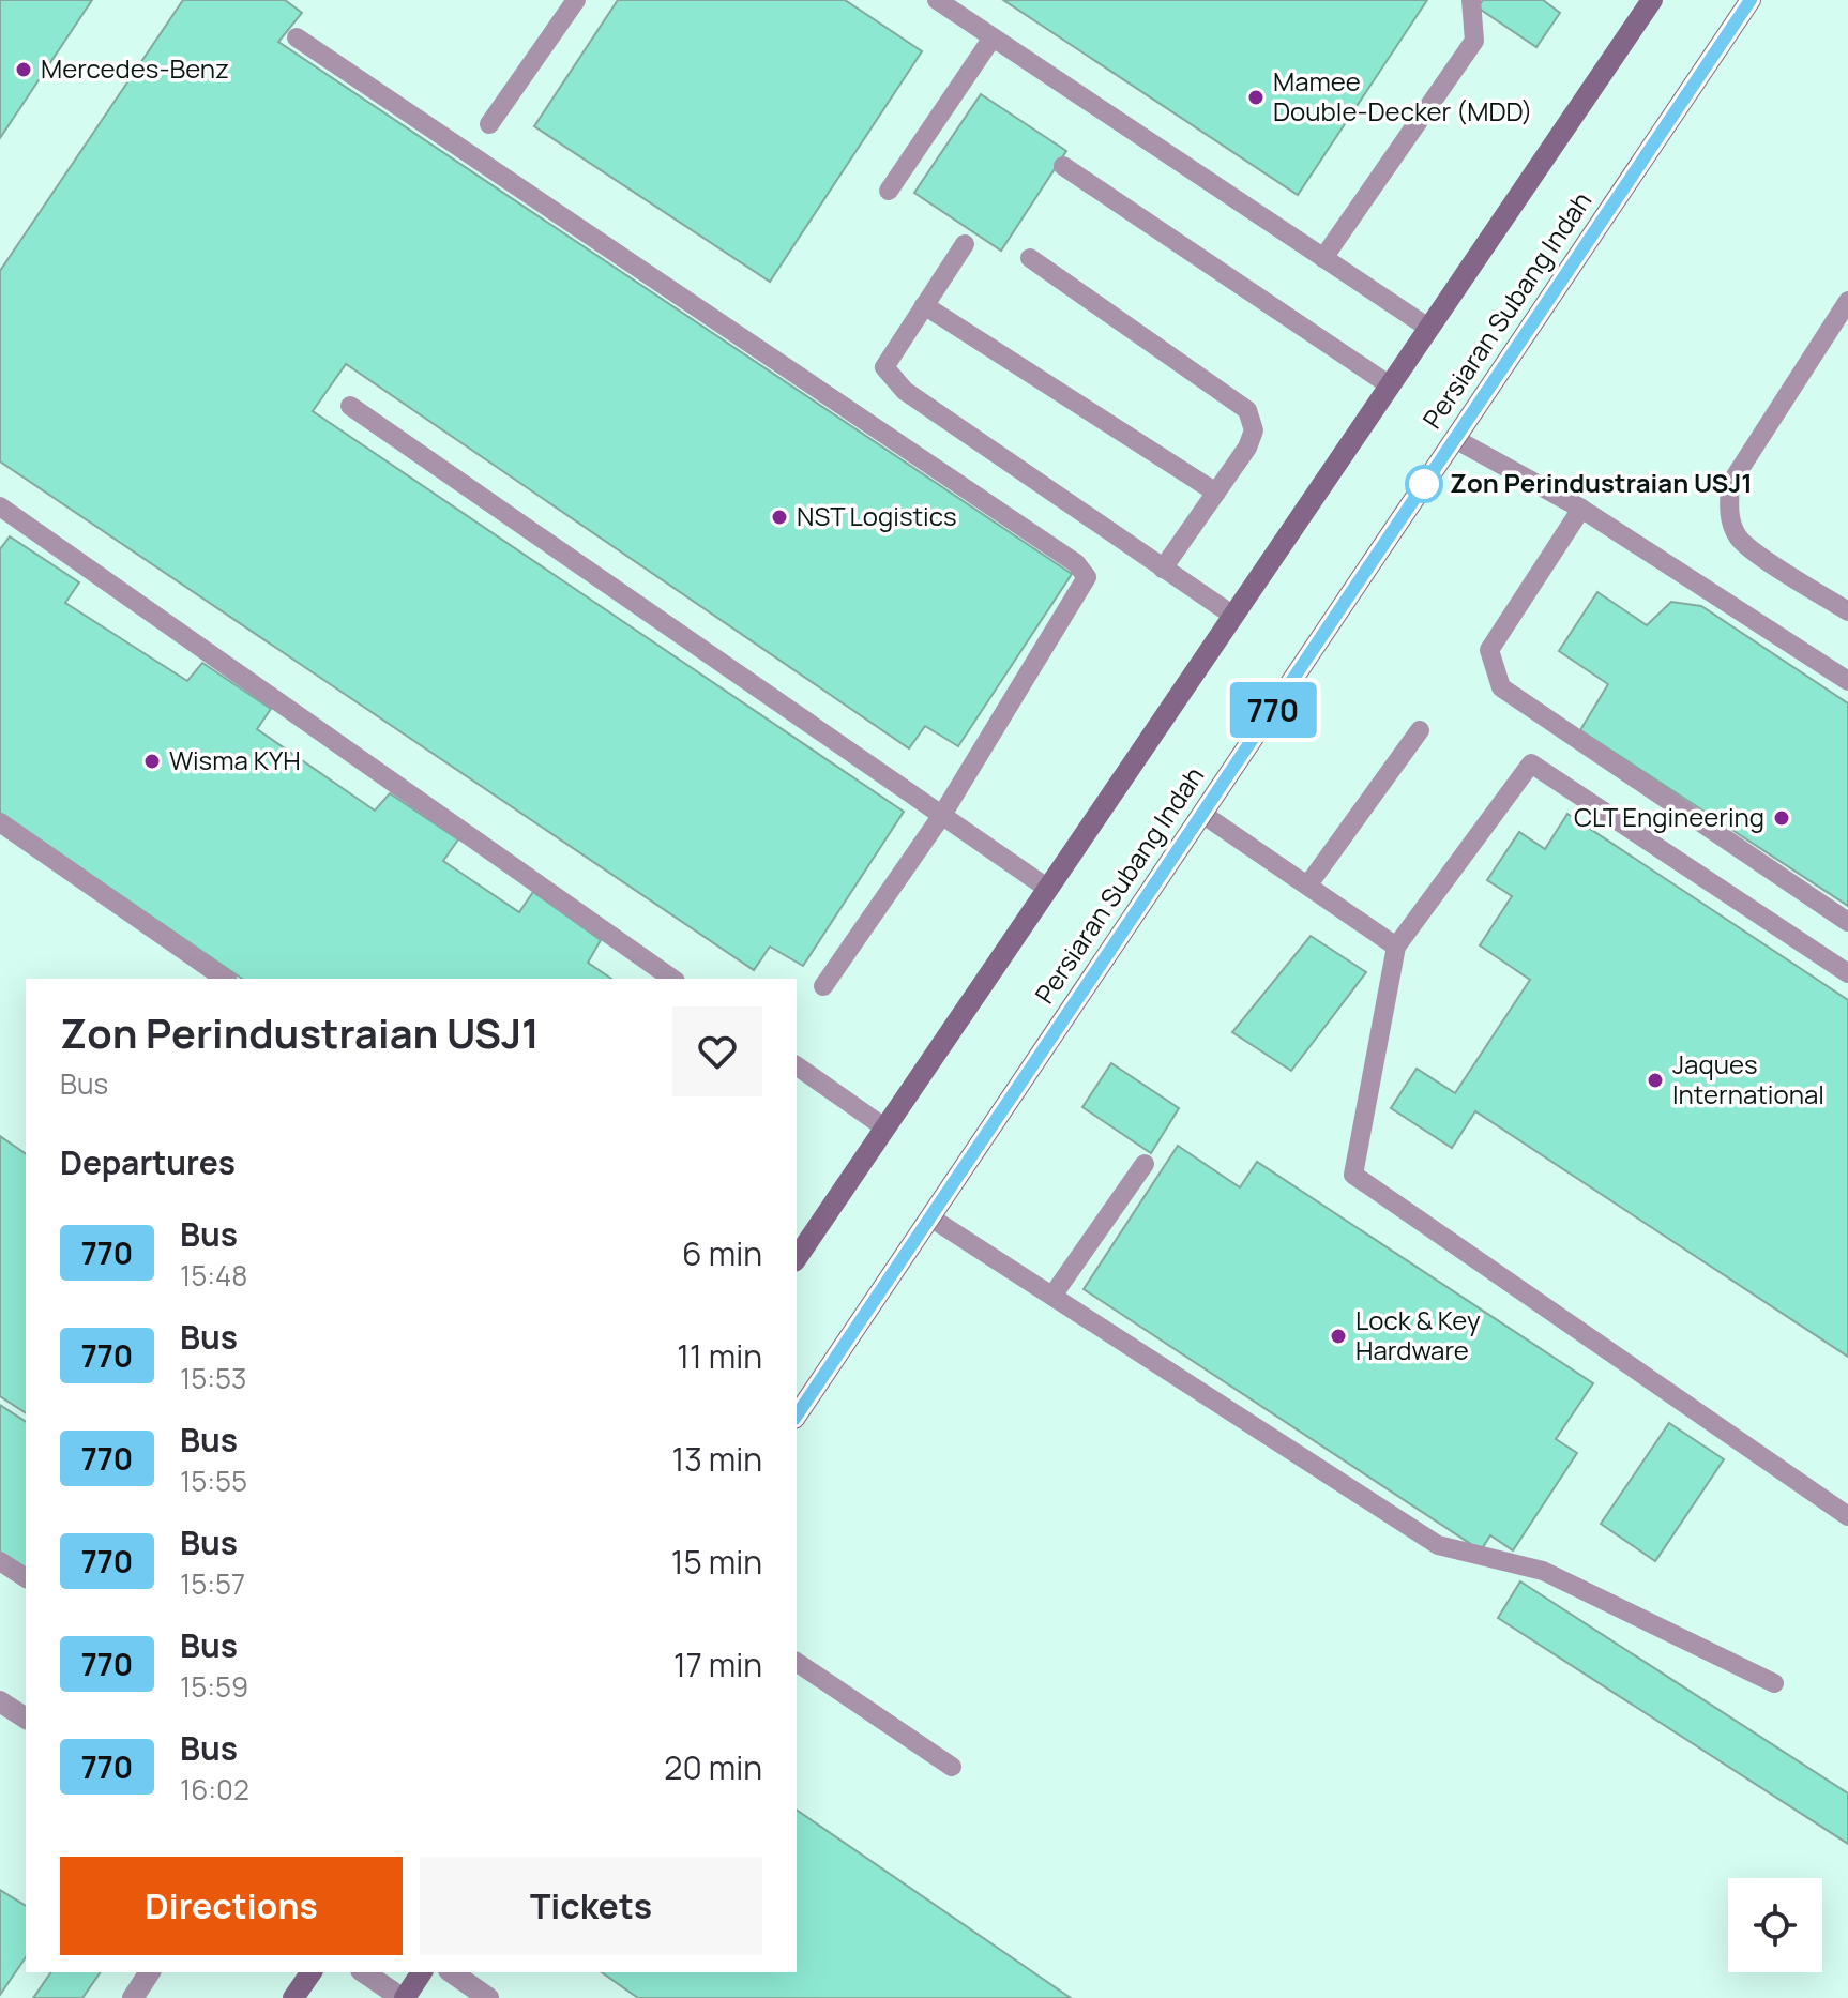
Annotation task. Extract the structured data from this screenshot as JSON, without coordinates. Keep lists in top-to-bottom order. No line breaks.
{"streets":{"main road":["Persiaran Subang Indah"]},"places":["Mercedes-Benz","Mamee Double-Decker (MDD)","Zon Perindustraian USJ1","NST Logistics","Wisma KYH","CLT Engineering","Jaques International","Lock & Key Hardware"],"lines":["bus line 770"],"page":{"on_map":"770","heading":[["Zon Perindustraian USJ1","Bus"],"Departures"],"list":[{"mark":"770","name":"Bus","note":"15:48","value":"6 min"},{"mark":"770","name":"Bus","note":"15:53","value":"11 min"},{"mark":"770","name":"Bus","note":"15:55","value":"13 min"},{"mark":"770","name":"Bus","note":"15:57","value":"15 min"},{"mark":"770","name":"Bus","note":"15:59","value":"17 min"},{"mark":"770","name":"Bus","note":"16:02","value":"20 min"}],"buttons":["Directions","Tickets"]}}
